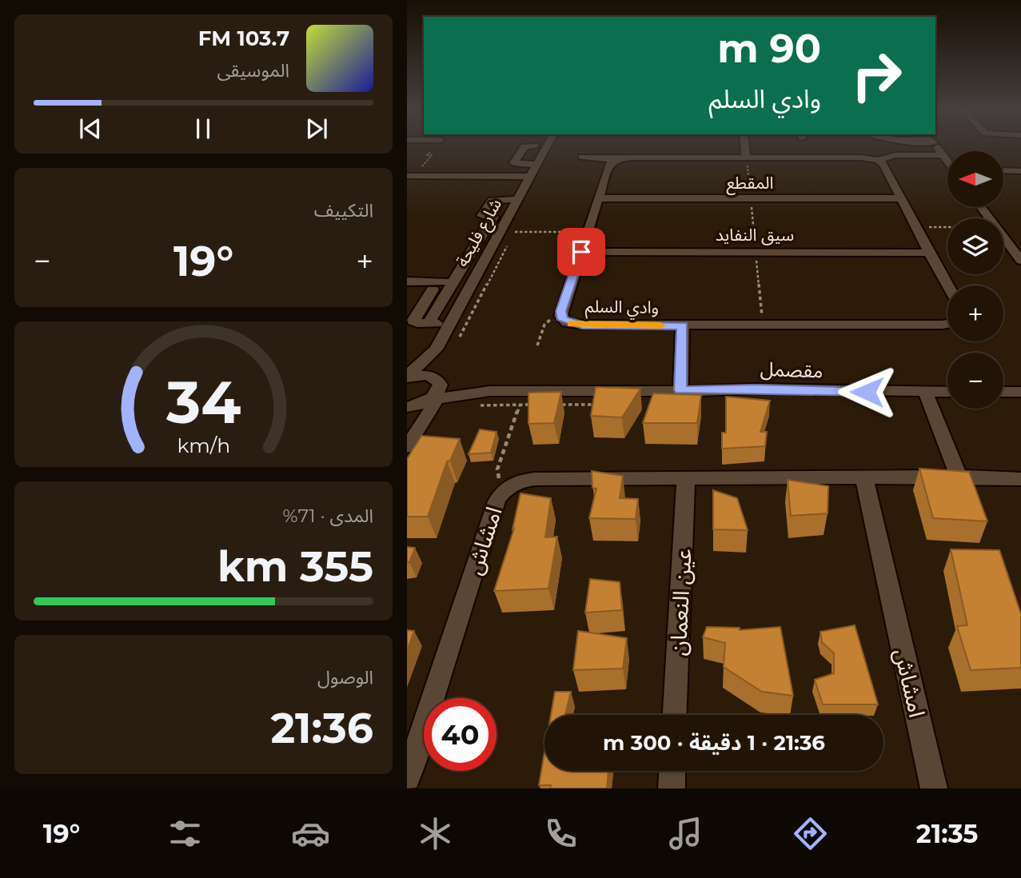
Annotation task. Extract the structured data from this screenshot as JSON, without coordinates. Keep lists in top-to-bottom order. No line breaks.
{"streets":{"street":["المقطع","شارع فليحة","سيق النفايد","وادي السلم","مقصمل","امشاش","عين النعمان"]},"crossings":[["المقطع","وادي السلم"],["شارع فليحة","مقصمل"],["سيق النفايد","وادي السلم"],["وادي السلم","مقصمل"],["امشاش","عين النعمان"]],"north":"left","page":{"turn":["90 m","وادي السلم"],"song":["103.7 FM","الموسيقى"],"map_buttons":["+","−"],"tile":["التكييف",["المدى · 71%","355 km"],["الوصول","21:36"]],"heat":["−","19°","+"],"limit":"40","trip":"21:36 · 1 دقيقة · 300 m","tabs":["21:35","19°"],"gauge":["34","km/h"]}}
